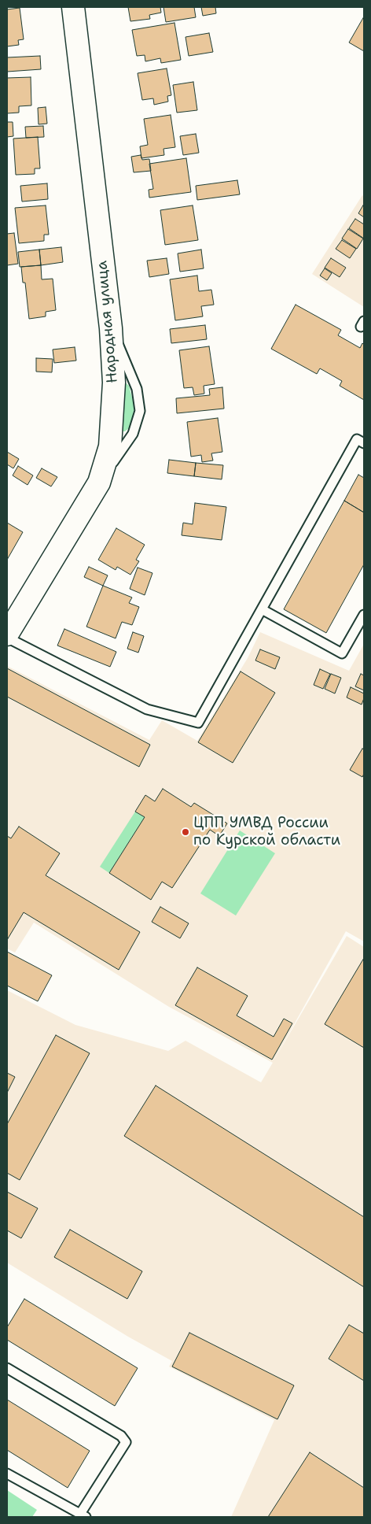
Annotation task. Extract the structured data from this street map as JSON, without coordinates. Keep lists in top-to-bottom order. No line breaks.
{"streets":{"street":["Народная улица"]},"places":["ЦПП УМВД России по Курской области"]}
